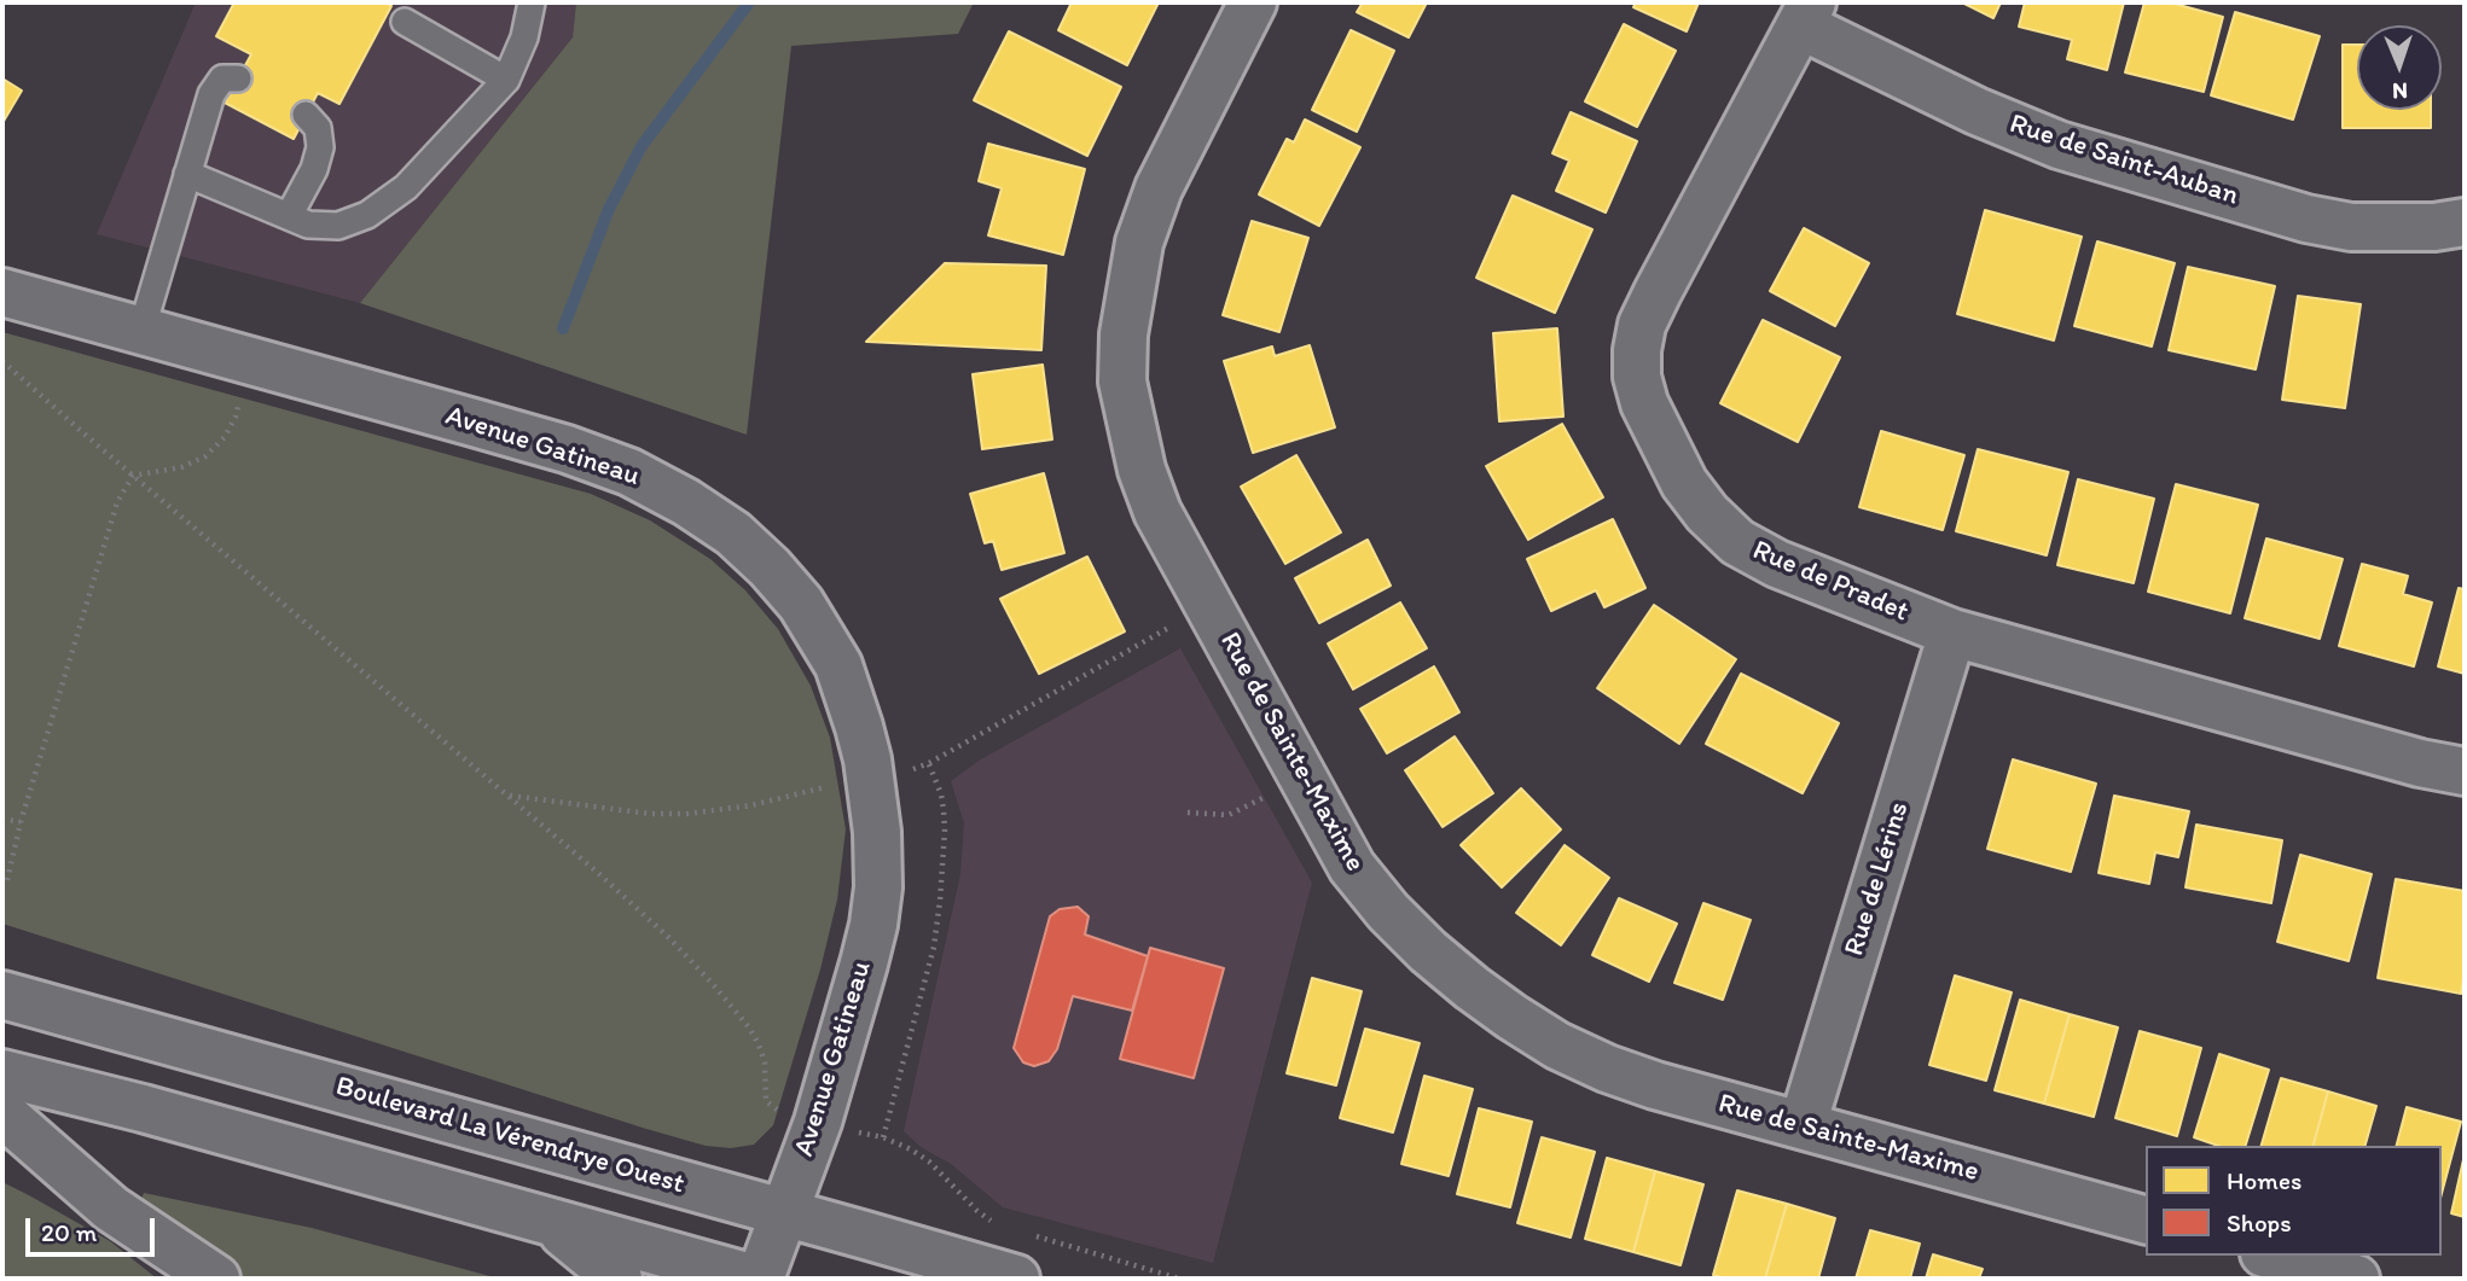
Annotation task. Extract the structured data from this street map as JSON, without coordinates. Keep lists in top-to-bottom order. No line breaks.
{"streets":{"main road":["Rue de Saint-Auban","Avenue Gatineau","Rue de Pradet","Rue de Sainte-Maxime","Rue de Lérins","Boulevard La Vérendrye Ouest"]},"crossings":[["Rue de Saint-Auban","Rue de Pradet"],["Avenue Gatineau","Boulevard La Vérendrye Ouest"],["Rue de Pradet","Rue de Lérins"],["Rue de Sainte-Maxime","Rue de Lérins"]],"legend":["Homes","Shops"],"scale_bar":"20 m","north":"bottom"}
